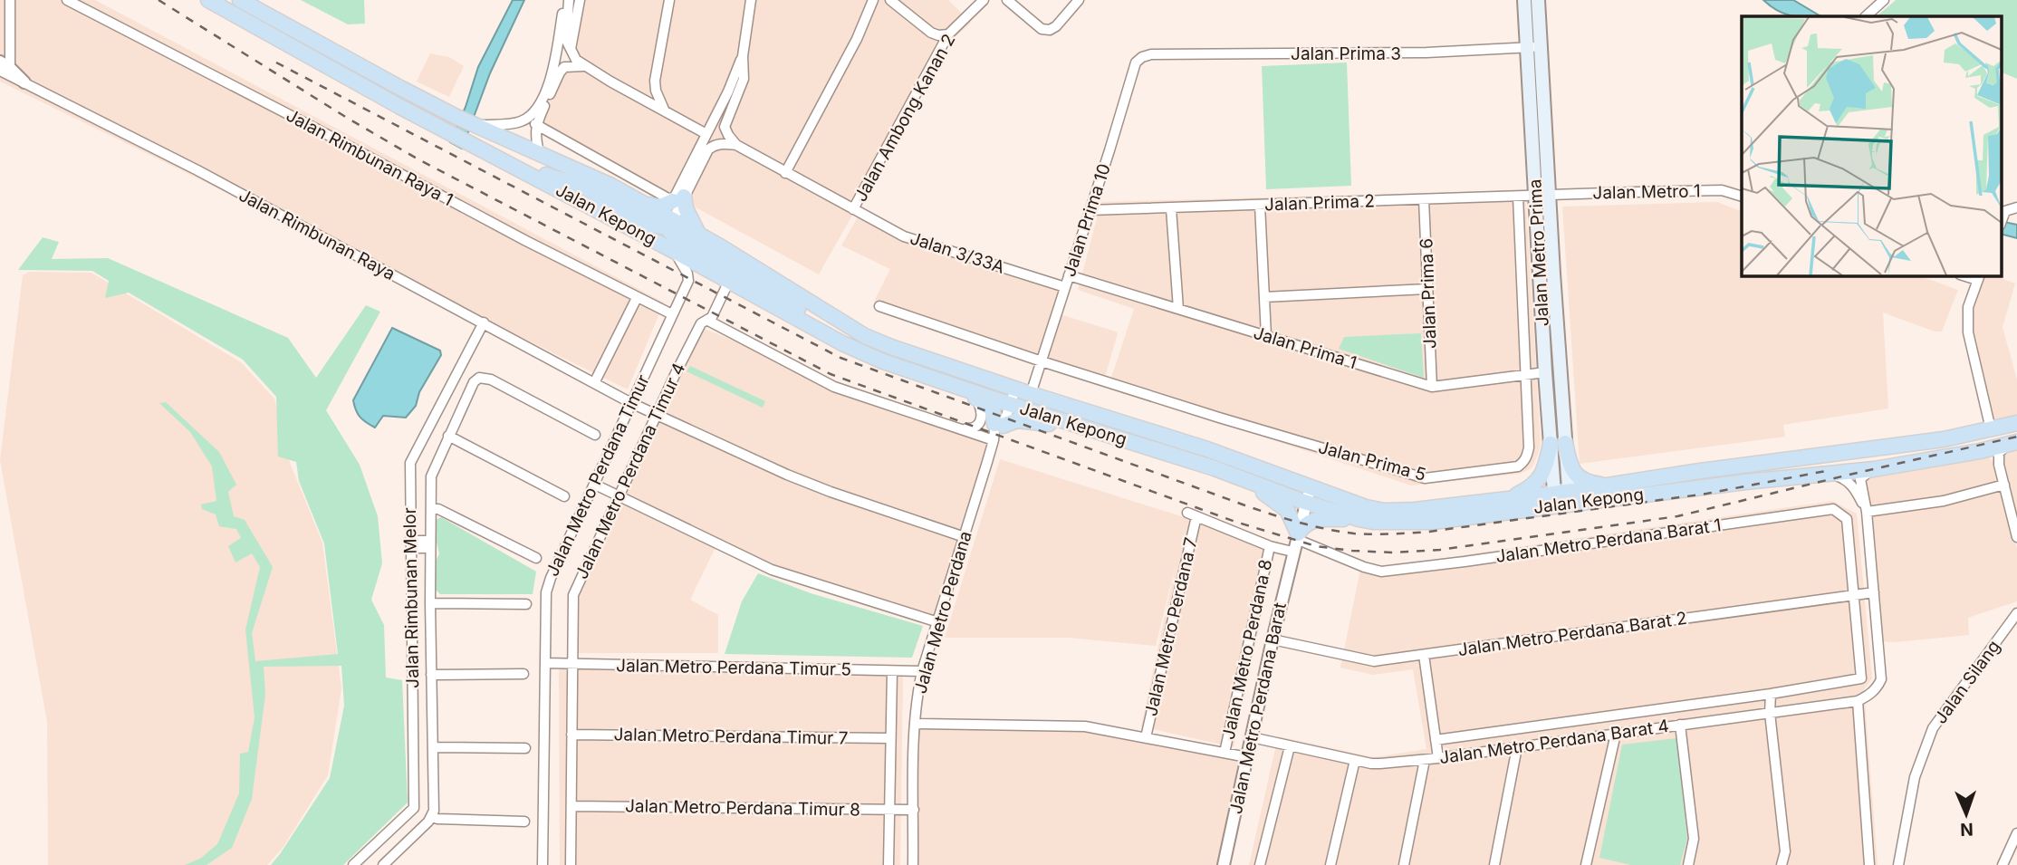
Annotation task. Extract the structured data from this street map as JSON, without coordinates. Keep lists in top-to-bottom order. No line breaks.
{"streets":{"main road":["Jalan Kepong","Jalan Metro Prima"],"street":["Jalan Prima 3","Jalan Ambong Kanan 2","Jalan Rimbunan Raya 1","Jalan Metro 1","Jalan Prima 2","Jalan Prima 10","Jalan Rimbunan Raya","Jalan 3/33A","Jalan Prima 6","Jalan Prima 1","Jalan Prima 5","Jalan Metro Perdana Timur 4","Jalan Metro Perdana Timur","Jalan Metro Perdana Barat 1","Jalan Rimbunan Melor","Jalan Metro Perdana","Jalan Metro Perdana 7","Jalan Metro Perdana Barat 2","Jalan Metro Perdana 8","Jalan Metro Perdana Timur 5","Jalan Silang","Jalan Metro Perdana Barat","Jalan Metro Perdana Timur 7","Jalan Metro Perdana Barat 4","Jalan Metro Perdana Timur 8"]},"crossings":[["Jalan Prima 3","Jalan Prima 10"],["Jalan Prima 3","Jalan Metro Prima"],["Jalan Ambong Kanan 2","Jalan 3/33A"],["Jalan Rimbunan Raya 1","Jalan Metro Perdana Timur"],["Jalan Metro 1","Jalan Prima 2"],["Jalan Metro 1","Jalan Metro Prima"],["Jalan Prima 2","Jalan Prima 10"],["Jalan Prima 2","Jalan Metro Prima"],["Jalan Prima 2","Jalan Prima 6"],["Jalan Prima 2","Jalan Prima 5"],["Jalan Kepong","Jalan Prima 10"],["Jalan Kepong","Jalan Metro Prima"],["Jalan Kepong","Jalan Metro Perdana Timur 4"],["Jalan Kepong","Jalan Metro Perdana"],["Jalan Kepong","Jalan Metro Perdana Barat"],["Jalan Prima 10","Jalan 3/33A"],["Jalan Prima 10","Jalan Prima 1"],["Jalan Prima 10","Jalan Prima 5"],["Jalan Rimbunan Raya","Jalan Metro Perdana Timur 4"],["Jalan Rimbunan Raya","Jalan Metro Perdana Timur"],["Jalan Rimbunan Raya","Jalan Rimbunan Melor"],["Jalan Rimbunan Raya","Jalan Metro Perdana"],["Jalan Metro Prima","Jalan Prima 1"],["Jalan Prima 6","Jalan Prima 1"],["Jalan Prima 1","Jalan Prima 5"],["Jalan Metro Perdana Timur 4","Jalan Metro Perdana Timur 5"],["Jalan Metro Perdana Timur 4","Jalan Metro Perdana Timur 7"],["Jalan Metro Perdana Timur 4","Jalan Metro Perdana Timur 8"],["Jalan Metro Perdana Timur","Jalan Metro Perdana Timur 5"],["Jalan Metro Perdana Barat 1","Jalan Metro Perdana Barat 2"],["Jalan Metro Perdana Barat 1","Jalan Metro Perdana Barat"],["Jalan Metro Perdana","Jalan Metro Perdana Timur 5"],["Jalan Metro Perdana","Jalan Metro Perdana Timur 8"],["Jalan Metro Perdana 7","Jalan Metro Perdana 8"],["Jalan Metro Perdana Barat 2","Jalan Metro Perdana Barat"],["Jalan Metro Perdana Barat","Jalan Metro Perdana Barat 4"]],"north":"bottom"}
